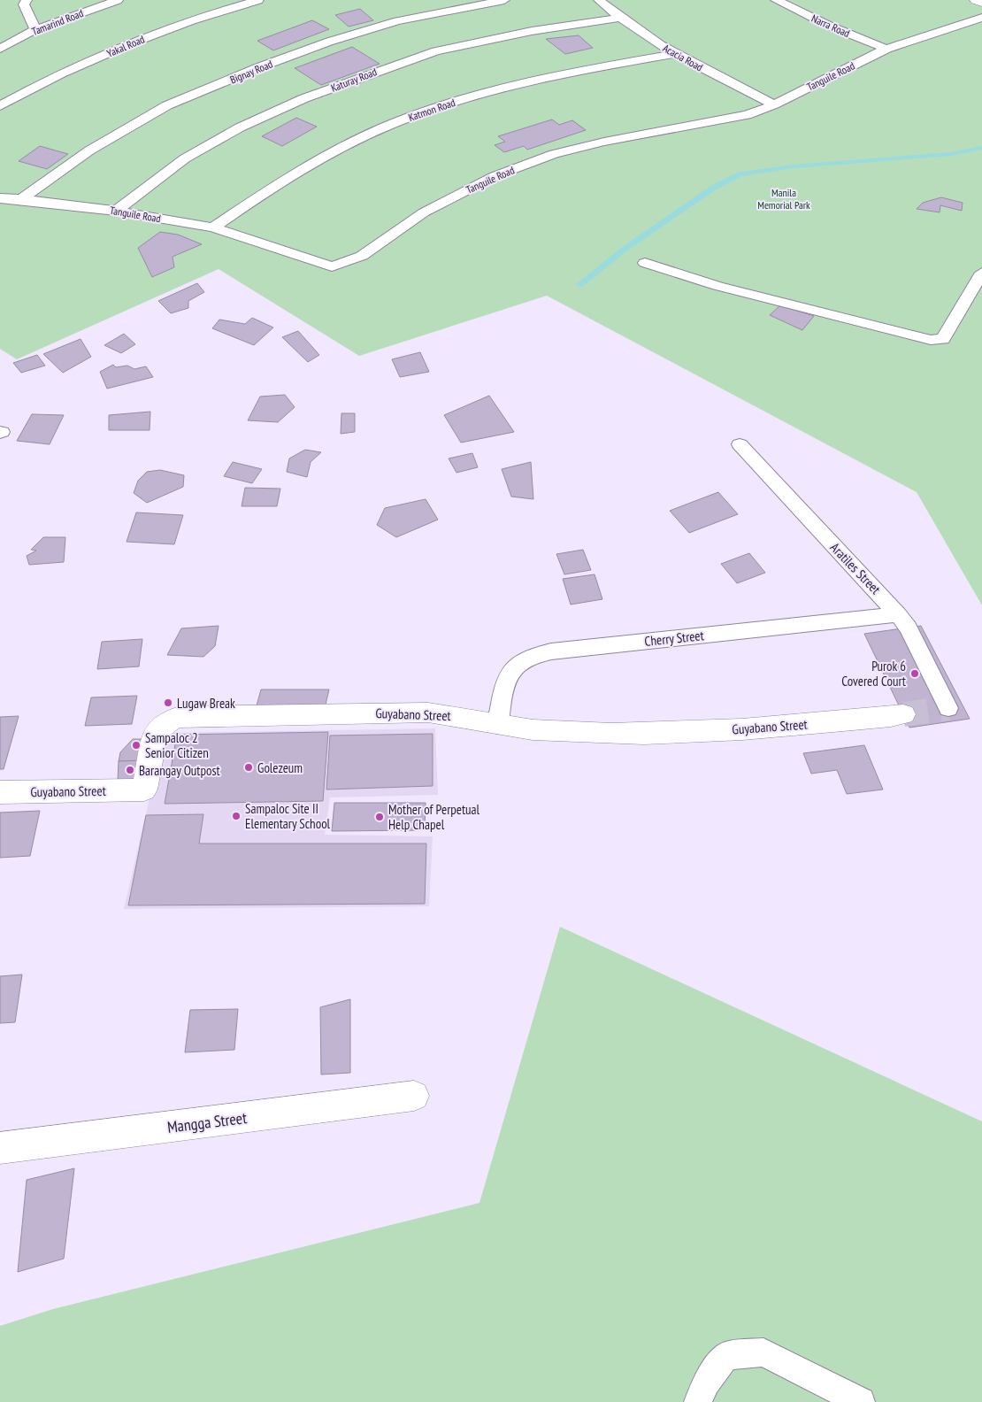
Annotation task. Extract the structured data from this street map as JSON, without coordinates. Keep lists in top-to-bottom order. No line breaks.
{"streets":{"street":["Guyabano Street","Mangga Street"],"lane":["Tamarind Road","Narra Road","Yakal Road","Acacia Road","Bignay Road","Tanguile Road","Katuray Road","Katmon Road","Aratiles Street","Cherry Street"]},"crossings":[["Narra Road","Tanguile Road"],["Acacia Road","Tanguile Road"],["Acacia Road","Katuray Road"],["Acacia Road","Katmon Road"],["Bignay Road","Tanguile Road"],["Tanguile Road","Katuray Road"],["Tanguile Road","Katmon Road"],["Aratiles Street","Cherry Street"],["Cherry Street","Guyabano Street"]],"parks":["Manila Memorial Park"],"places":["Purok 6 Covered Court","Lugaw Break","Sampaloc 2 Senior Citizen","Golezeum","Barangay Outpost","Sampaloc Site II Elementary School","Mother of Perpetual Help Chapel"]}
